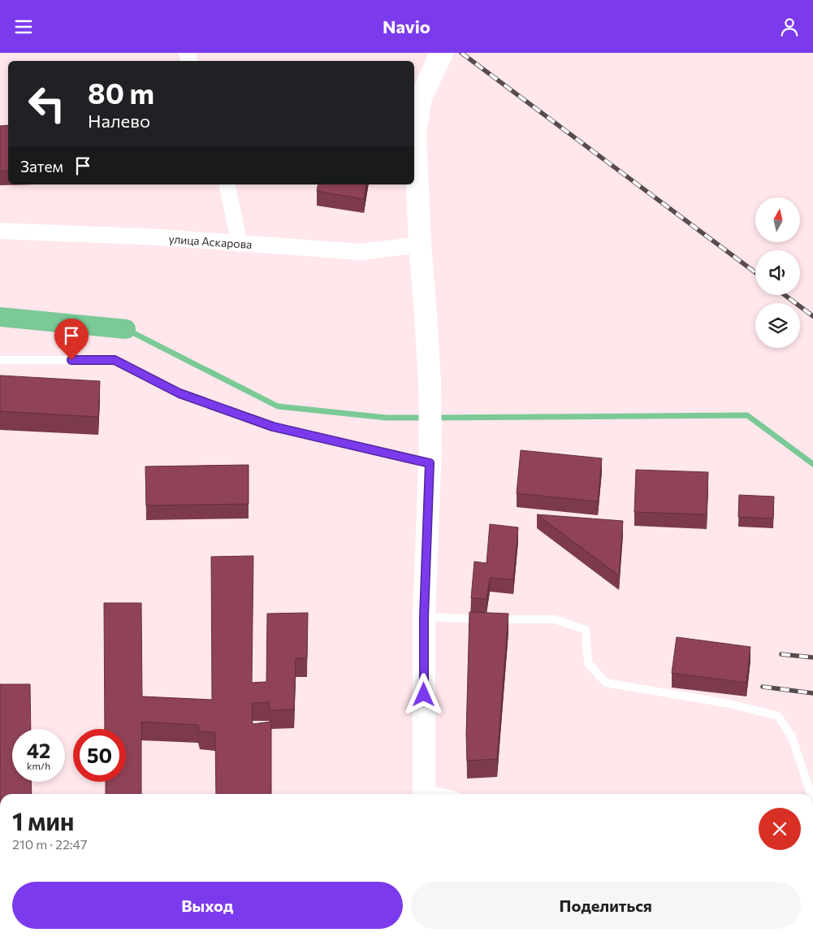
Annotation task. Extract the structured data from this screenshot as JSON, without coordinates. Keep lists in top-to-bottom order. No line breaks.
{"streets":{"street":["улица Аскарова"]},"north":"top","page":{"header":"Navio","turn":["80 m","Налево"],"then":"Затем","speed":"42 km/h","limit":"50","heading":["1 мин","210 m · 22:47"],"buttons":["Выход","Поделиться"]}}
